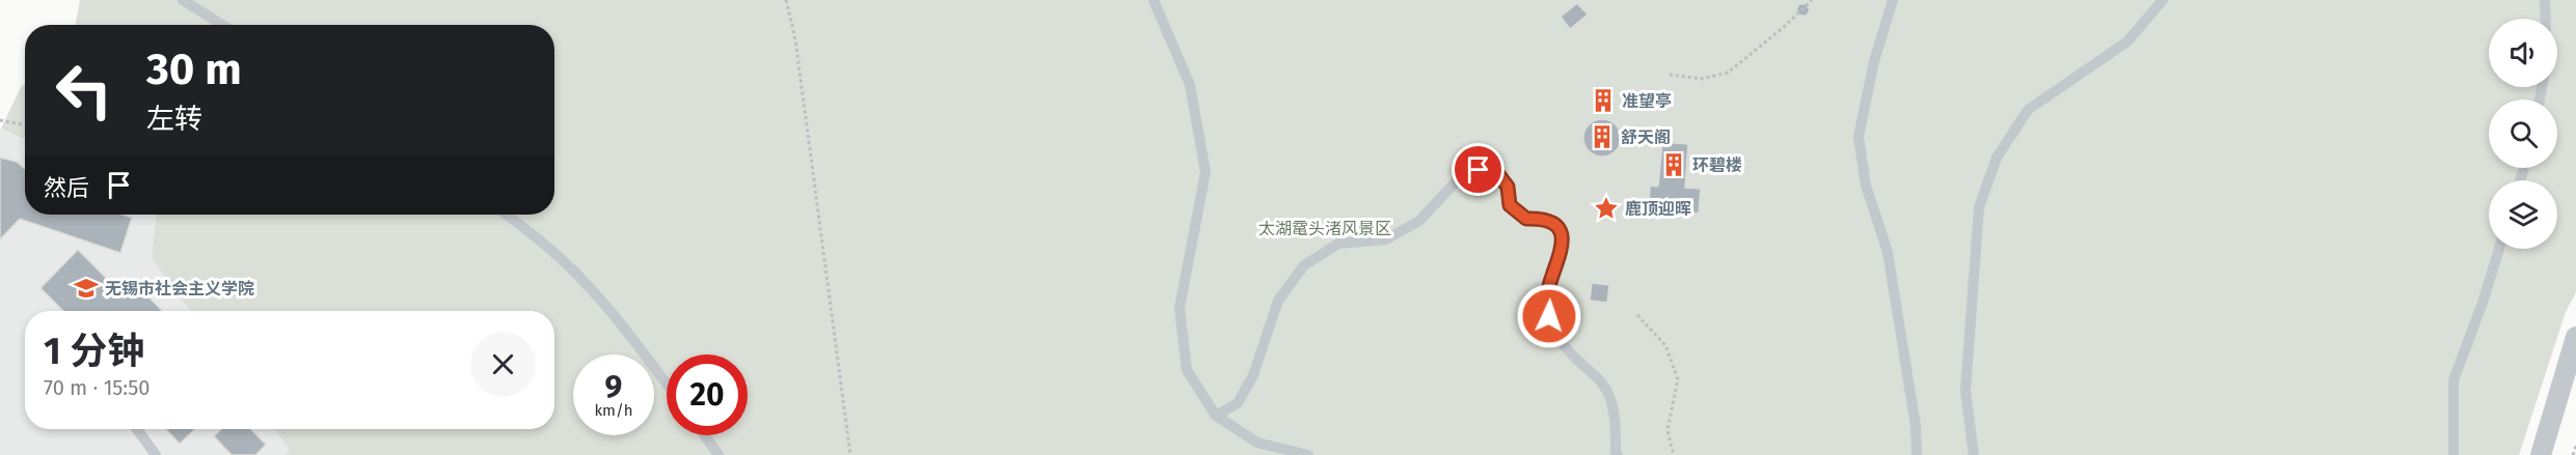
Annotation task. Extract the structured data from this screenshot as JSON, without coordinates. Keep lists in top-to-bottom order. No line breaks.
{"parks":["太湖鼋头渚风景区"],"places":{"building":["准望亭","舒天阁","环碧楼"],"place":["鹿顶迎晖"],"school or university":["无锡市社会主义学院"]},"page":{"turn":["30 m","左转"],"then":"然后","heading":["1 分钟","70 m · 15:50"],"speed":"9 km/h","limit":"20"}}
